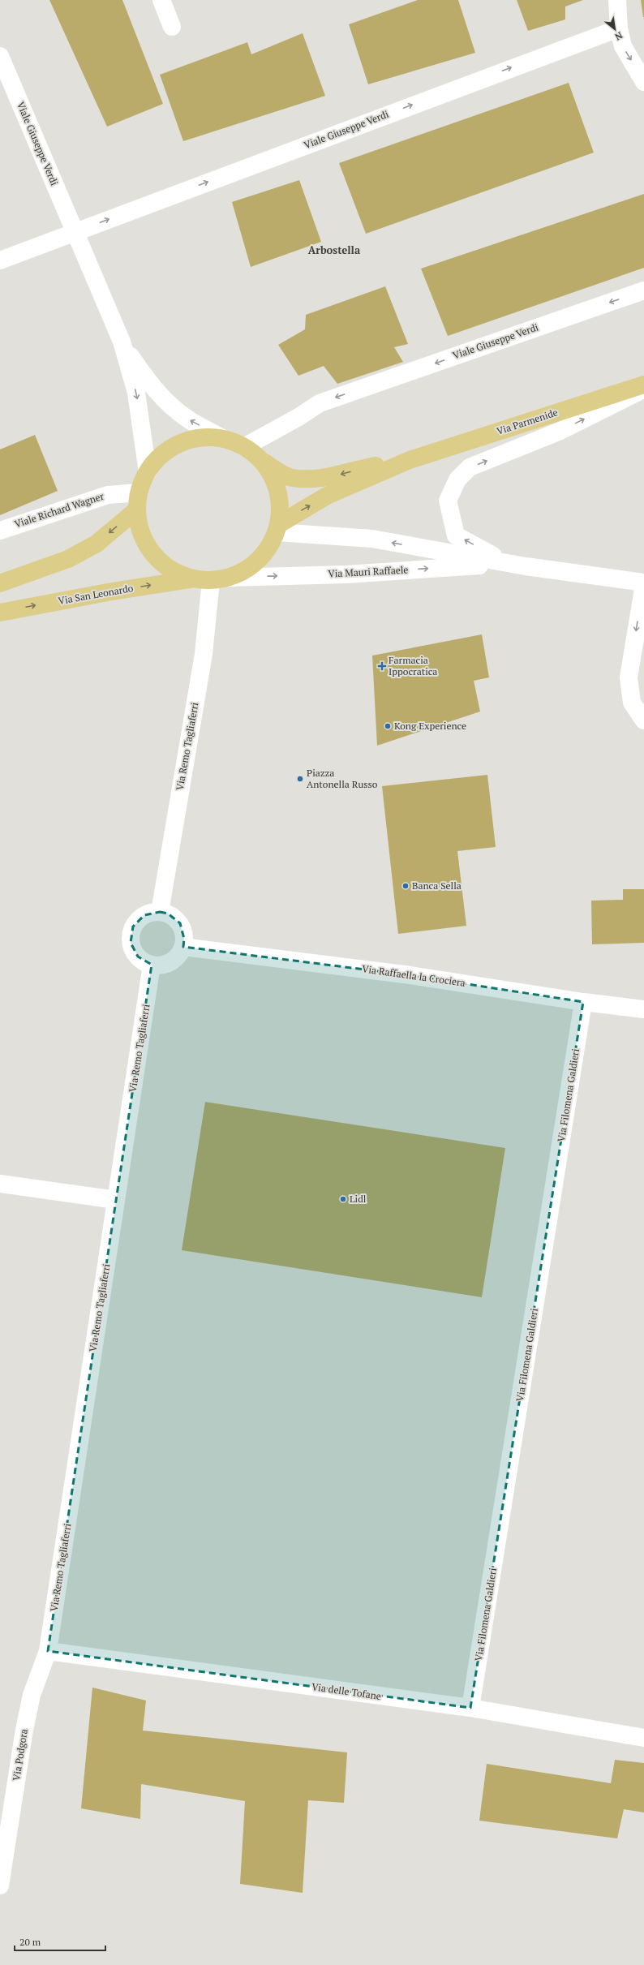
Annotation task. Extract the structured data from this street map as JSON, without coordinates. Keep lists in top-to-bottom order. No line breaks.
{"streets":{"main road":["Via Parmenide","Via San Leonardo"],"street":["Viale Giuseppe Verdi","Viale Richard Wagner","Via Mauri Raffaele","Via Remo Tagliaferri","Via Raffaella la Crociera","Via Filomena Galdieri","Via delle Tofane","Via Podgora"]},"crossings":[["Via Parmenide","Via Mauri Raffaele"],["Via Remo Tagliaferri","Via Raffaella la Crociera"],["Via Remo Tagliaferri","Via delle Tofane"],["Via Remo Tagliaferri","Via Podgora"],["Via Raffaella la Crociera","Via Filomena Galdieri"],["Via Filomena Galdieri","Via delle Tofane"],["Via delle Tofane","Via Podgora"]],"districts":["Arbostella"],"places":{"health":["Farmacia Ippocratica"],"other":["Kong Experience","Piazza Antonella Russo","Banca Sella","Lidl"]},"scale_bar":"20 m","north":"bottom right"}
